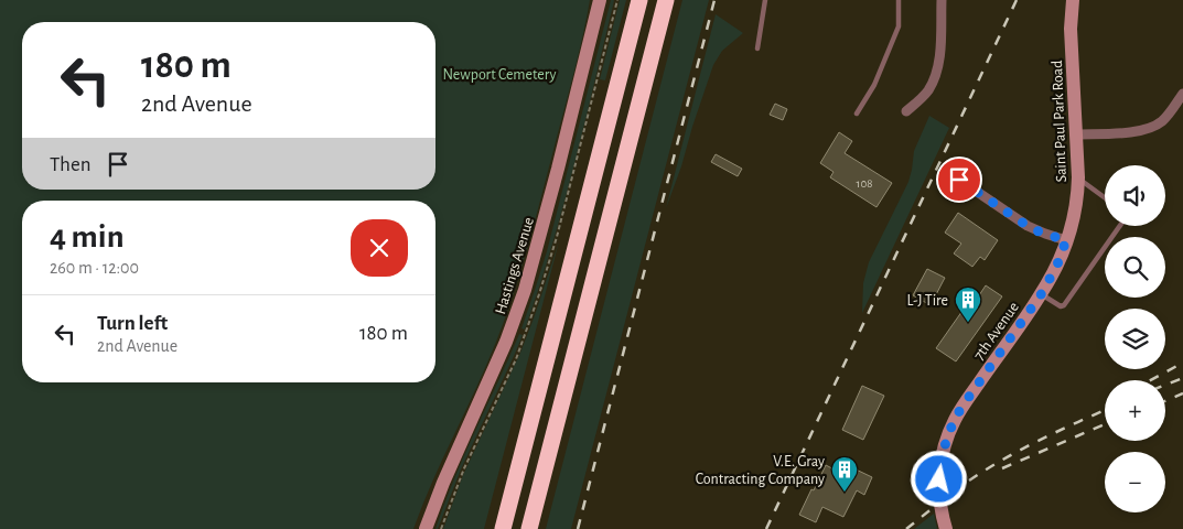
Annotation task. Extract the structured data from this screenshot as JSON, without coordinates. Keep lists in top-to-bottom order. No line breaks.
{"streets":{"street":["Saint Paul Park Road","Hastings Avenue","7th Avenue"]},"crossings":[["Saint Paul Park Road","7th Avenue"]],"parks":["Newport Cemetery"],"places":{"building":["L-J Tire","V.E. Gray Contracting Company"]},"house_numbers":["108"],"page":{"turn":["180 m","2nd Avenue"],"then":"Then","map_buttons":["+","−"],"heading":["4 min","260 m · 12:00"],"list":[{"name":"Turn left","note":"2nd Avenue","value":"180 m"}]}}
